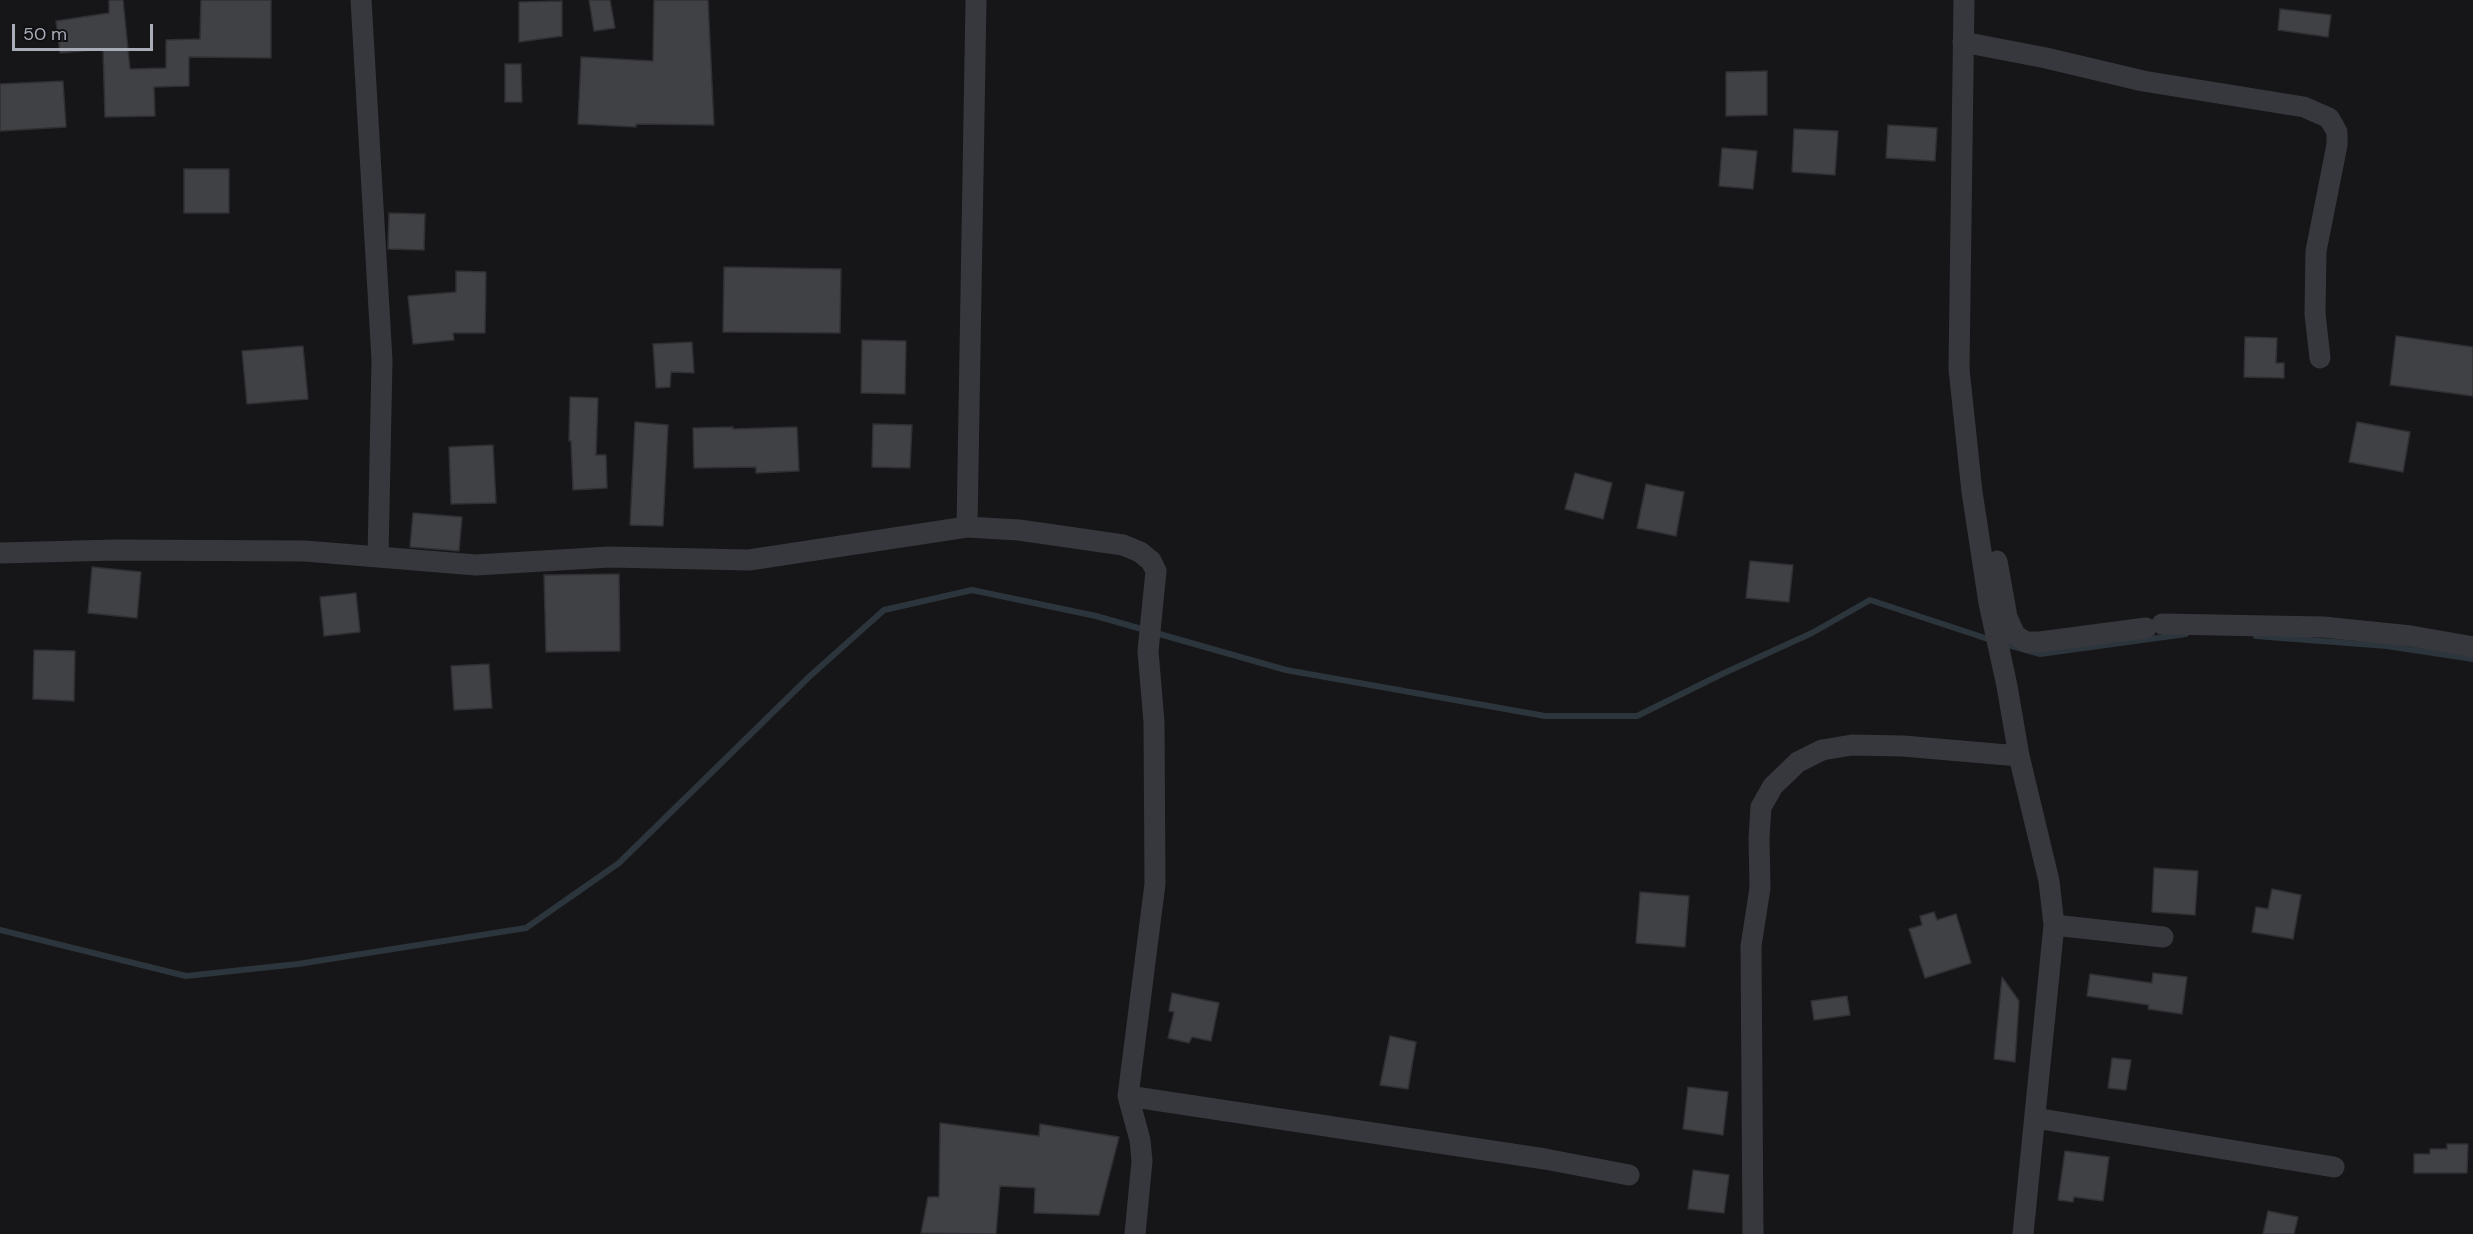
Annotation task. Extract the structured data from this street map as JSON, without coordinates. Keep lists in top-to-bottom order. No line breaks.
{"scale_bar":"50 m"}
